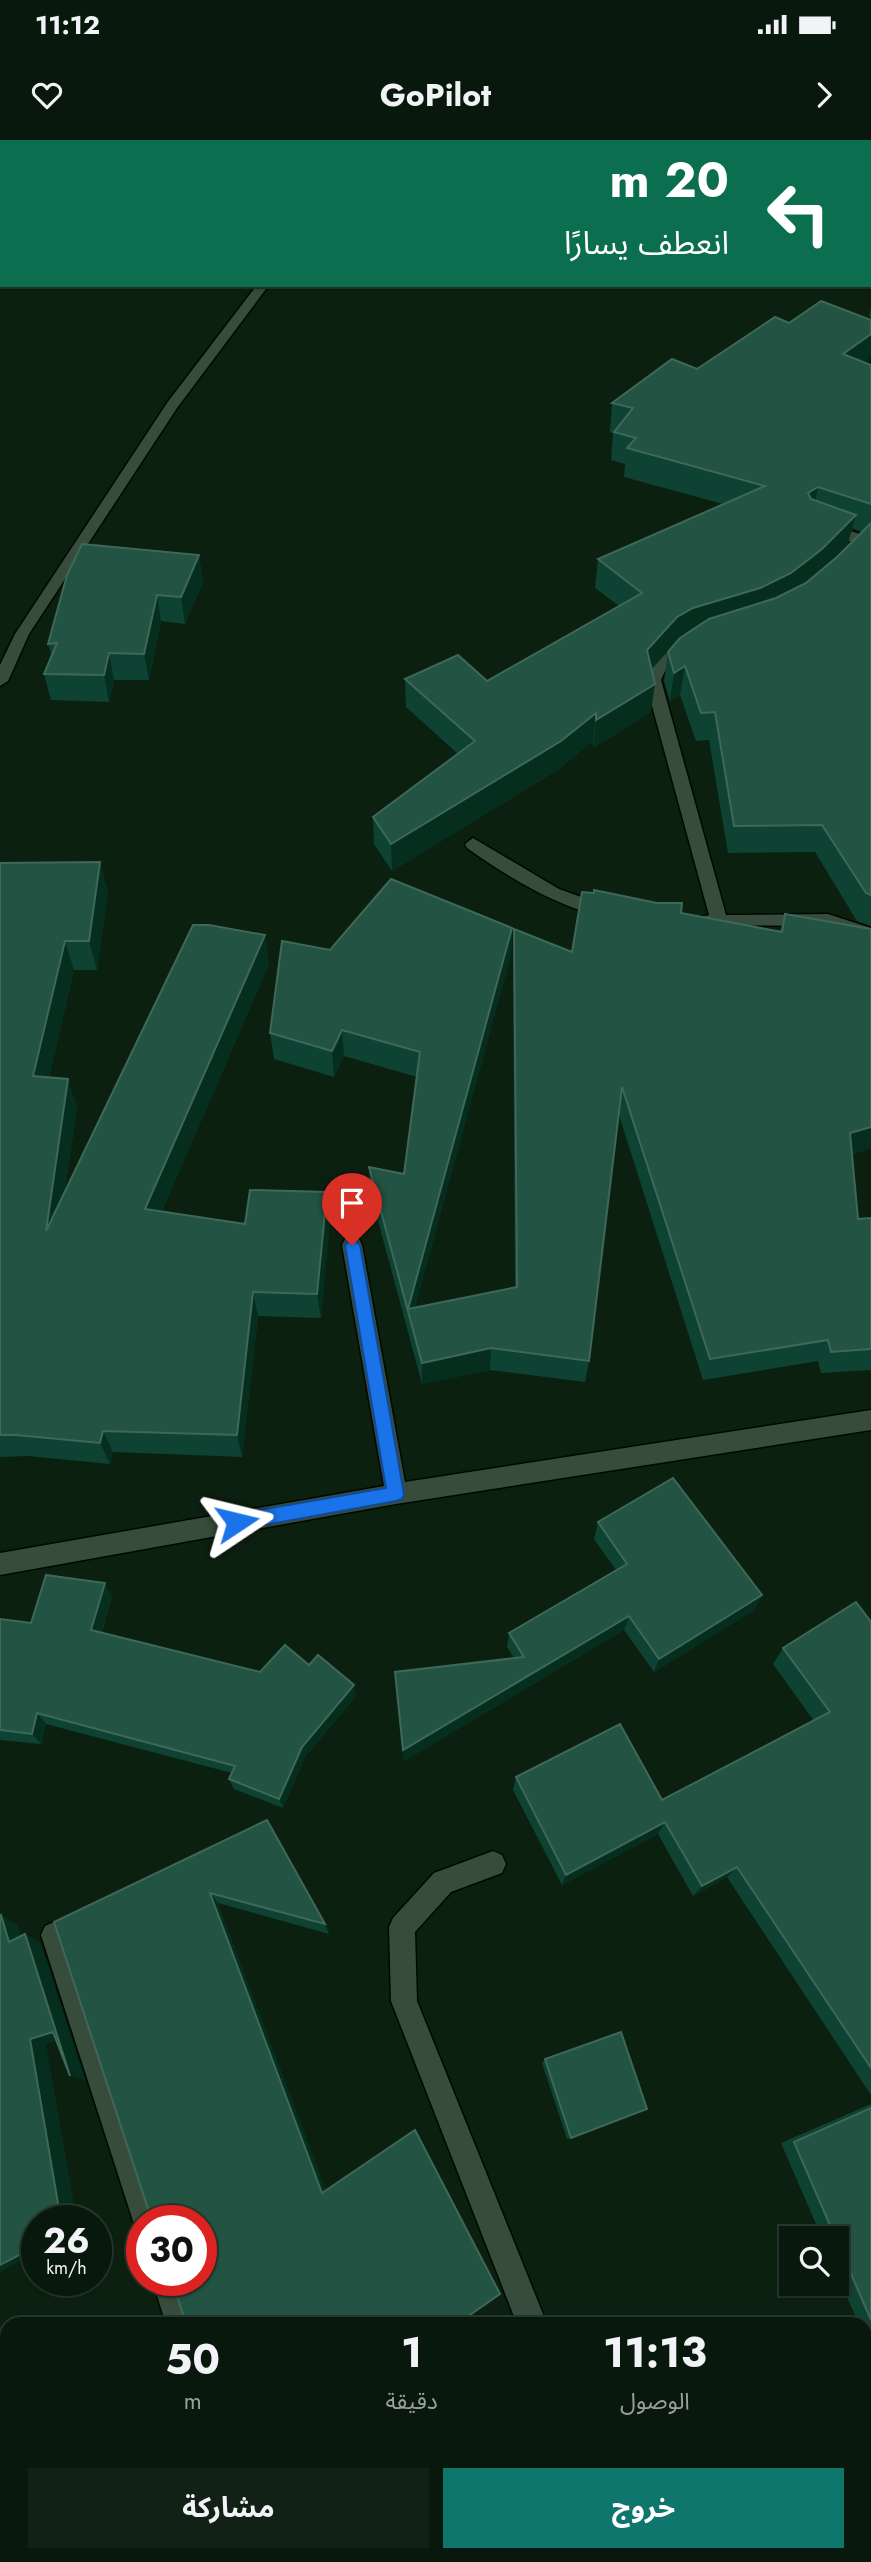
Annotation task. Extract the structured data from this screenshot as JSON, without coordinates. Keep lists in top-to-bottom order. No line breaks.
{"page":{"status":"11:12","header":"GoPilot","turn":["20 m","انعطف يسارًا"],"speed":"26 km/h","limit":"30","eta":["11:13","الوصول","1","دقيقة","50","m"],"buttons":["خروج","مشاركة"]}}
